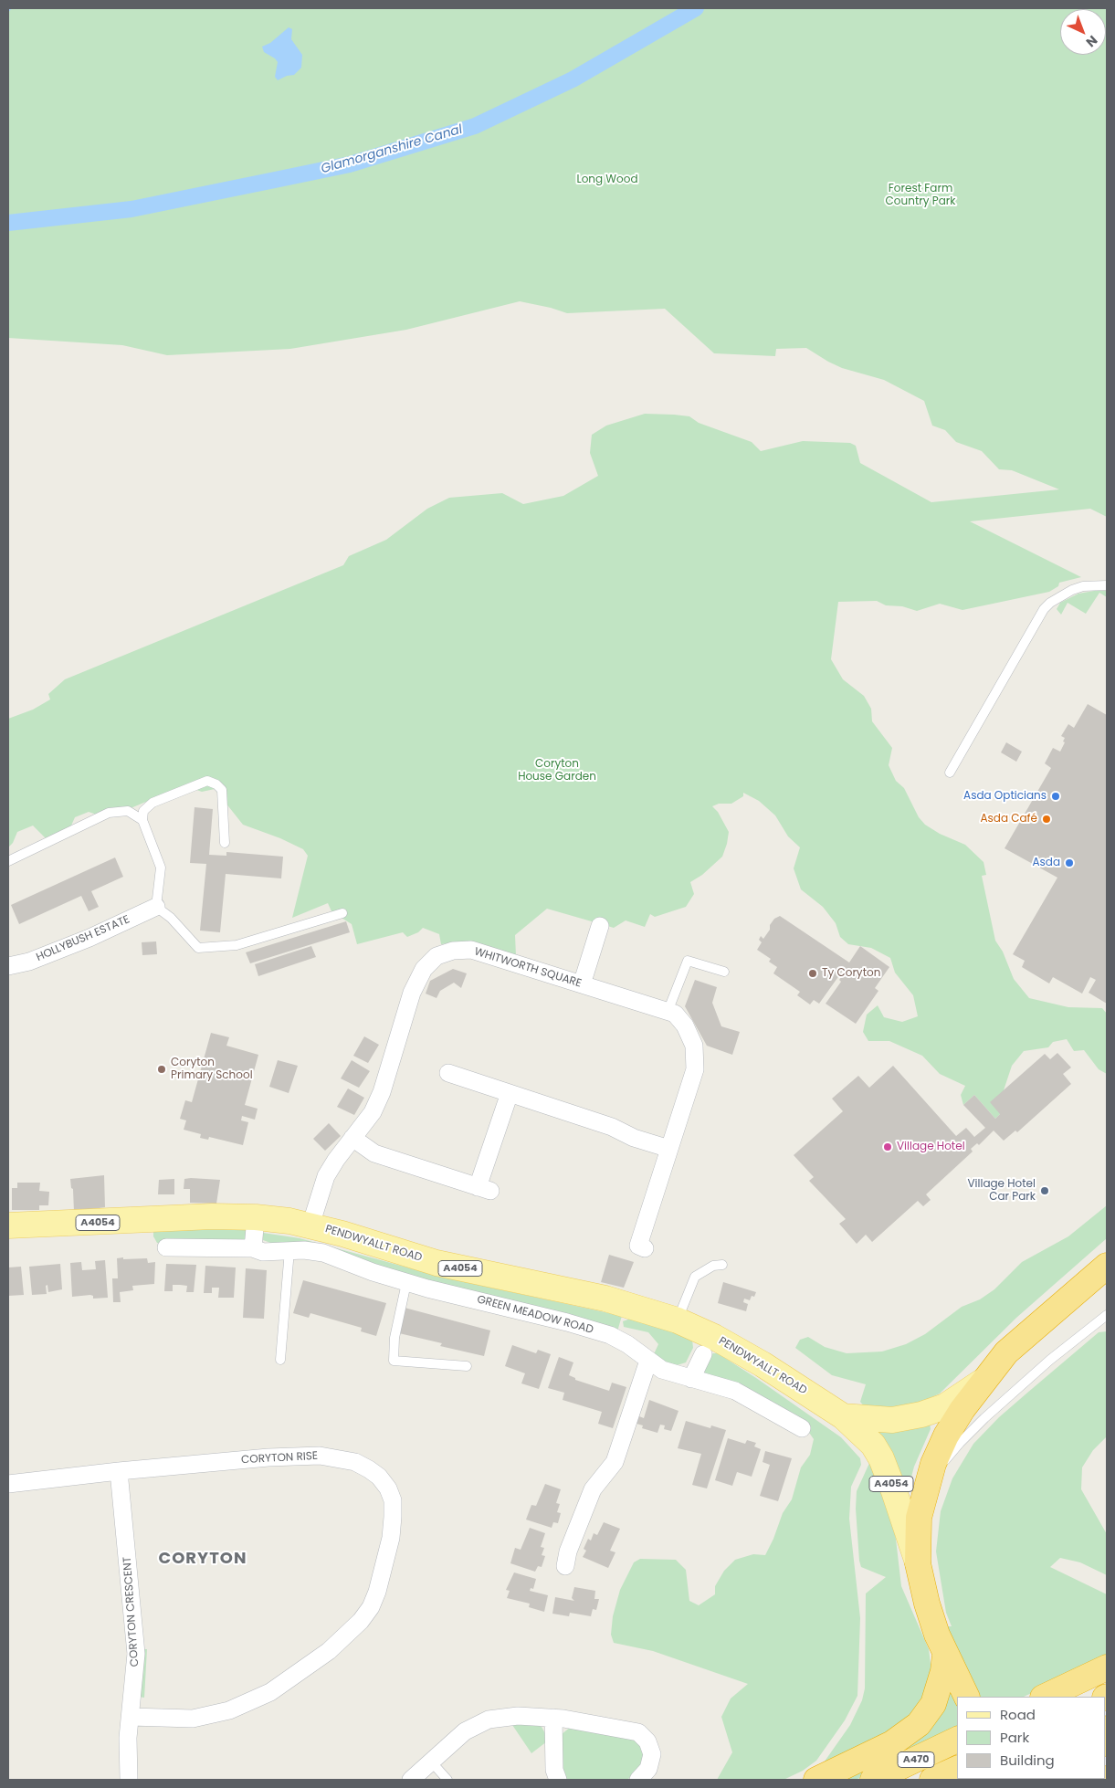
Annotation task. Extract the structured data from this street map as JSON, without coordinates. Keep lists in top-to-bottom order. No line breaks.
{"streets":{"highway":["A470"],"main road":["A4054","PENDWYALLT ROAD"],"street":["HOLLYBUSH ESTATE","WHITWORTH SQUARE","GREEN MEADOW ROAD","CORYTON RISE","CORYTON CRESCENT"]},"crossings":[["WHITWORTH SQUARE","PENDWYALLT ROAD"],["CORYTON RISE","CORYTON CRESCENT"]],"districts":["CORYTON"],"water":["Glamorganshire Canal"],"parks":["Long Wood","Forest Farm Country Park","Coryton House Garden"],"places":["Asda Opticians","Asda Café","Asda","Ty Coryton","Coryton Primary School","Village Hotel","Village Hotel Car Park"],"legend":["Road","Park","Building"],"north":"bottom right"}
